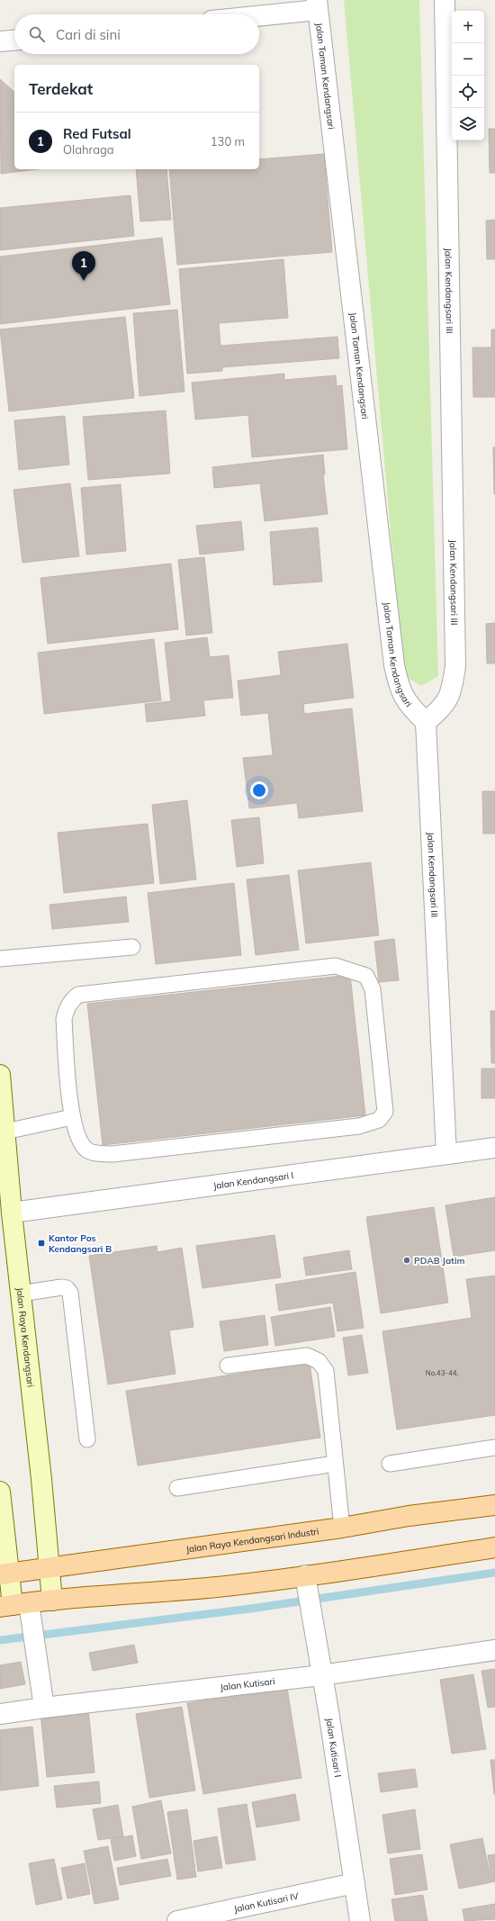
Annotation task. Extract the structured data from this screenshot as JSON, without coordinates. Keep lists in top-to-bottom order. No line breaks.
{"streets":{"main road":["Jalan Raya Kendangsari","Jalan Raya Kendangsari Industri"],"street":["Jalan Taman Kendangsari","Jalan Kendangsari III","Jalan Kendangsari I","Jalan Kutisari","Jalan Kutisari I","Jalan Kutisari IV"]},"crossings":[["Jalan Taman Kendangsari","Jalan Kendangsari III"],["Jalan Kendangsari III","Jalan Kendangsari I"],["Jalan Kendangsari I","Jalan Raya Kendangsari"],["Jalan Raya Kendangsari","Jalan Raya Kendangsari Industri"],["Jalan Kutisari","Jalan Kutisari I"],["Jalan Kutisari I","Jalan Kutisari IV"]],"places":{"transit":["Kantor Pos Kendangsari B"],"other":["PDAB Jatim"]},"house_numbers":["No.43-44,"],"page":{"map_buttons":["+","−"],"search":"Cari di sini","heading":"Terdekat","list":[{"mark":"1","name":"Red Futsal","note":"Olahraga","value":"130 m"}],"pins":"1"}}
